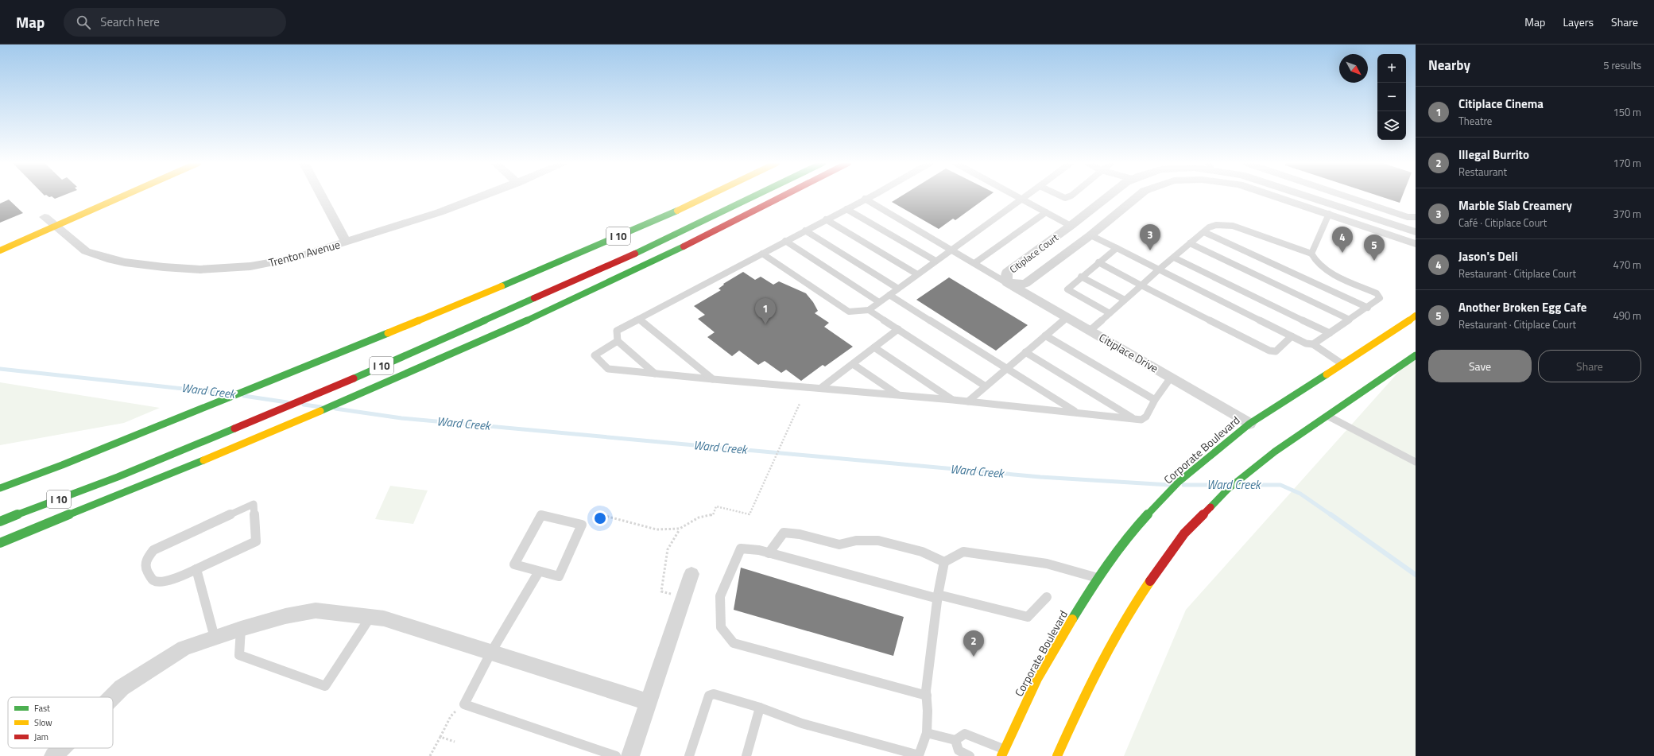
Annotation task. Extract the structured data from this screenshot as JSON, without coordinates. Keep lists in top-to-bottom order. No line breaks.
{"streets":{"main road":["I 10","Corporate Boulevard"],"street":["Trenton Avenue","Citiplace Court","Citiplace Drive"]},"crossings":[["Citiplace Court","Citiplace Drive"],["Citiplace Drive","Corporate Boulevard"]],"water":["Ward Creek"],"legend":["Fast","Slow","Jam"],"north":"bottom right","page":{"header":"Map","search":"Search here","nav":["Map","Layers","Share"],"heading":["Nearby","5 results"],"map_buttons":["+","−"],"list":[{"mark":"1","name":"Citiplace Cinema","note":"Theatre","value":"150 m"},{"mark":"2","name":"Illegal Burrito","note":"Restaurant","value":"170 m"},{"mark":"3","name":"Marble Slab Creamery","note":"Café · Citiplace Court","value":"370 m"},{"mark":"4","name":"Jason's Deli","note":"Restaurant · Citiplace Court","value":"470 m"},{"mark":"5","name":"Another Broken Egg Cafe","note":"Restaurant · Citiplace Court","value":"490 m"}],"pins":["3","4","5","1","2"],"buttons":["Save","Share"]}}
